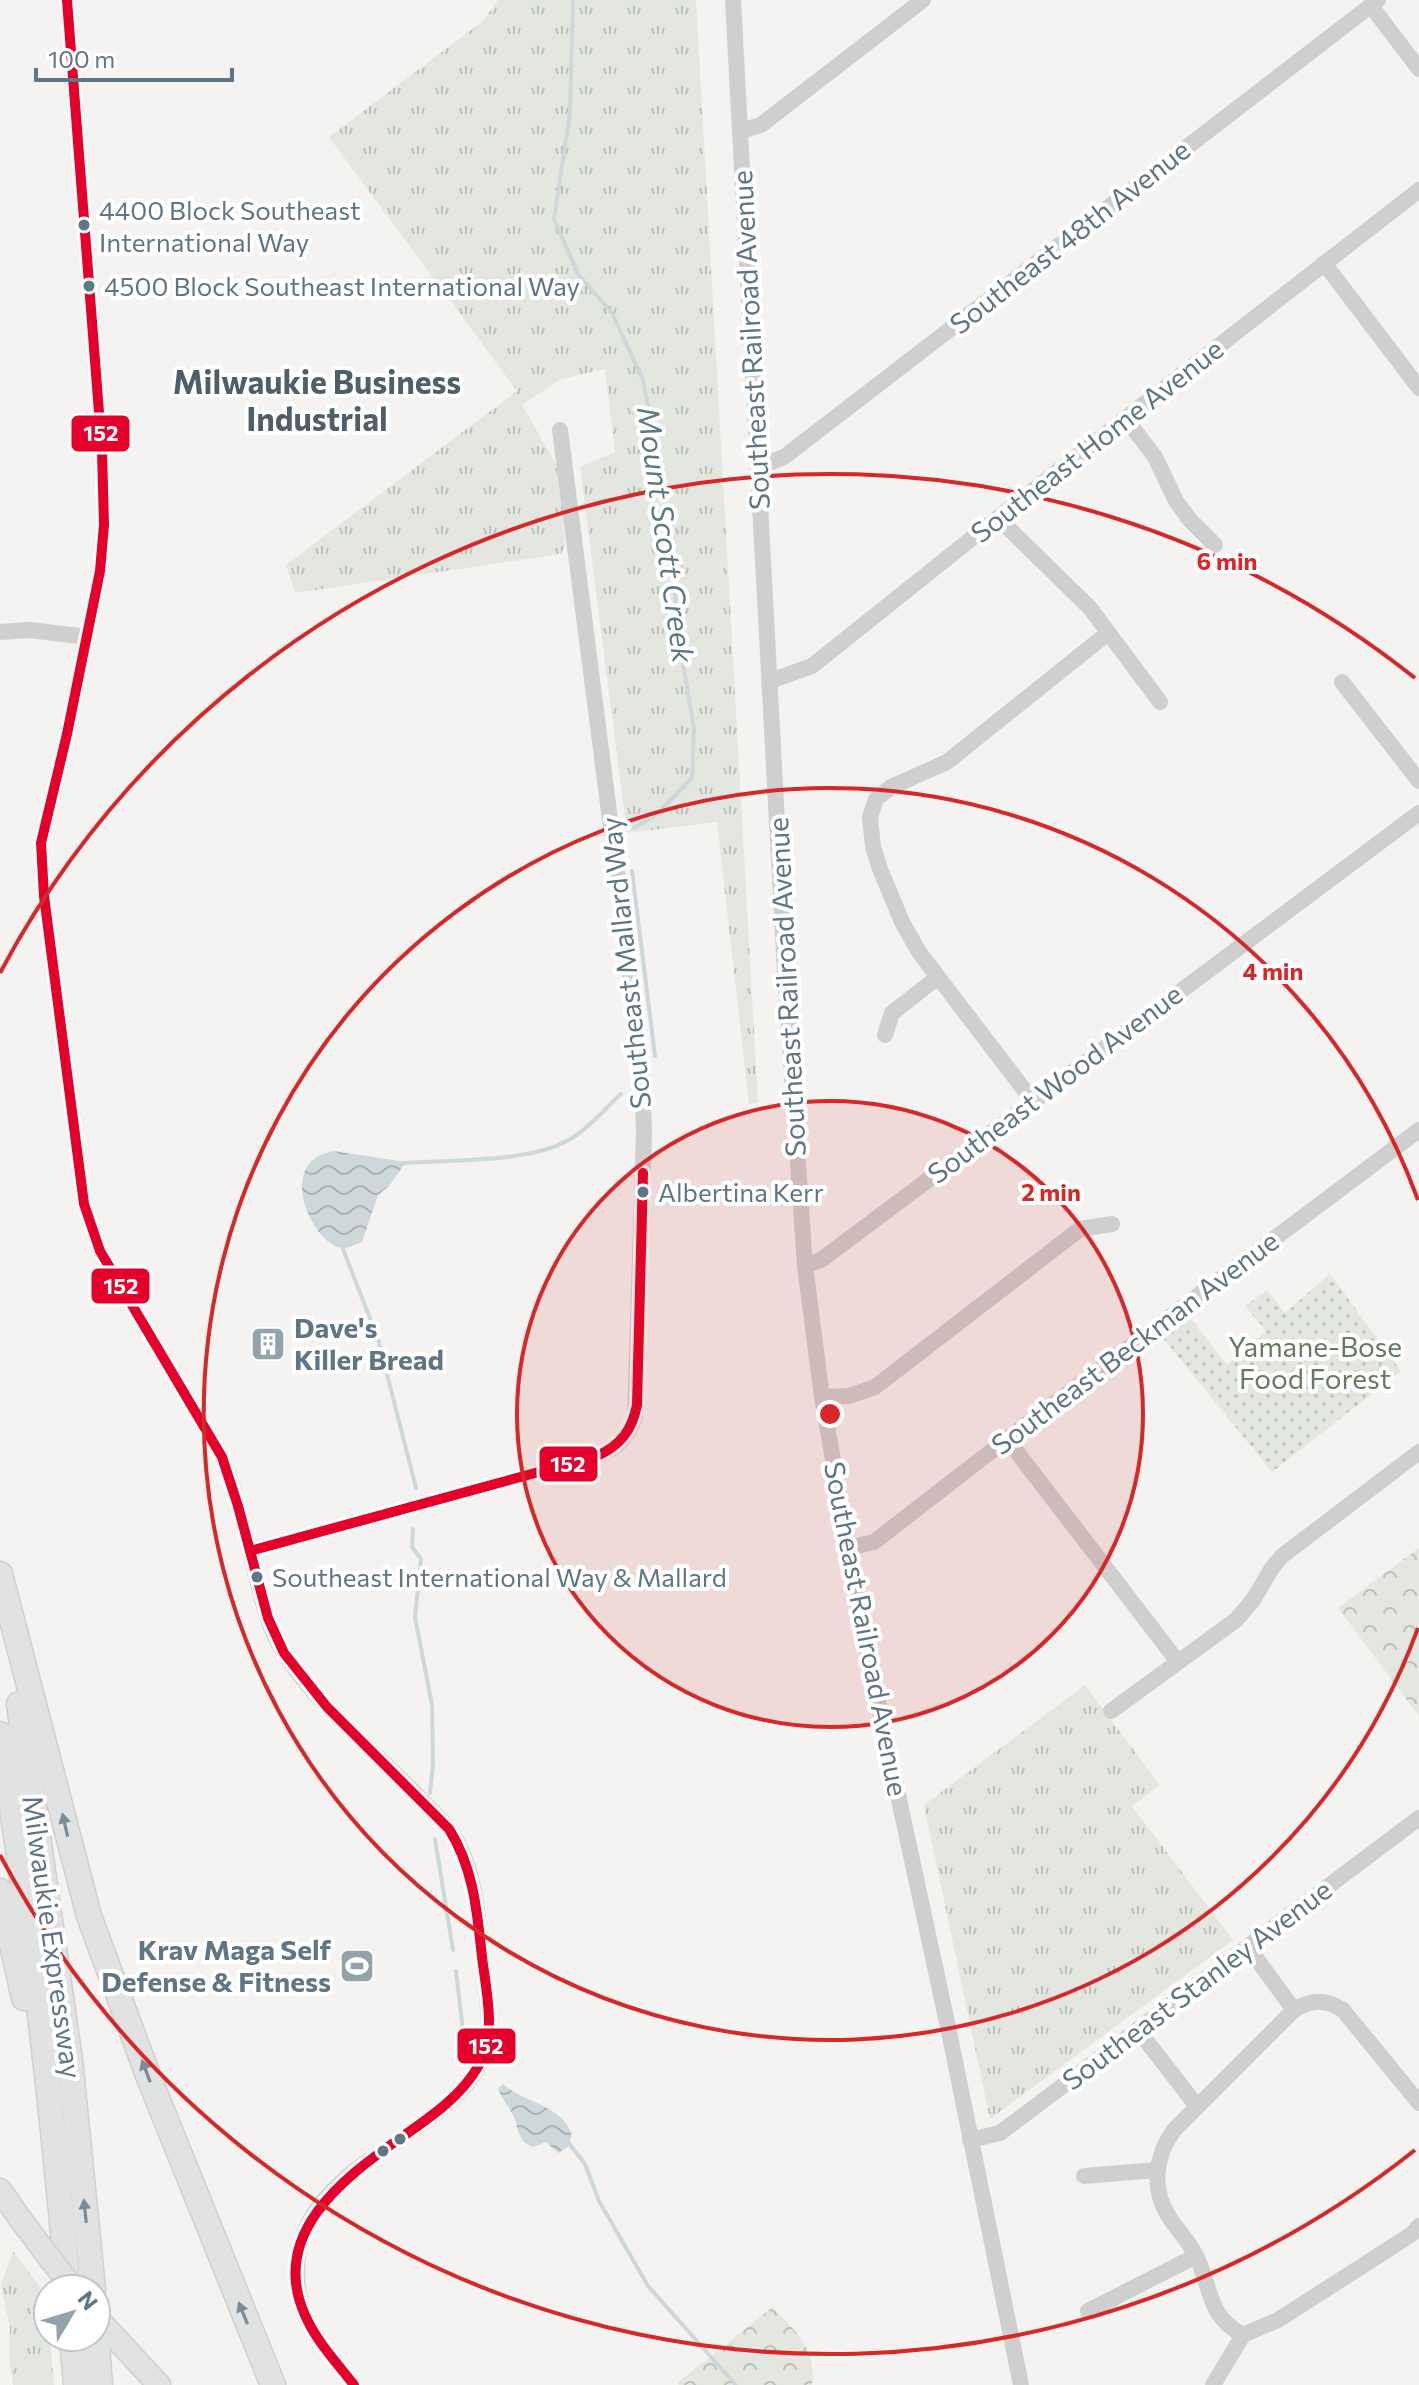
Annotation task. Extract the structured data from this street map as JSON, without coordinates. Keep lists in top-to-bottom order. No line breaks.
{"streets":{"highway":["Milwaukie Expressway"],"street":["Southeast 48th Avenue","Southeast Railroad Avenue","Southeast Home Avenue","Southeast Mallard Way","Southeast Wood Avenue","Southeast Beckman Avenue","Southeast Stanley Avenue"]},"crossings":[["Southeast 48th Avenue","Southeast Railroad Avenue"],["Southeast Railroad Avenue","Southeast Home Avenue"],["Southeast Railroad Avenue","Southeast Wood Avenue"],["Southeast Railroad Avenue","Southeast Beckman Avenue"],["Southeast Railroad Avenue","Southeast Stanley Avenue"]],"districts":["Milwaukie Business Industrial"],"water":["Mount Scott Creek"],"parks":["Yamane-Bose Food Forest"],"places":{"other":["4400 Block Southeast International Way","4500 Block Southeast International Way","Albertina Kerr","Southeast International Way & Mallard"],"building":["Dave's Killer Bread"],"sports":["Krav Maga Self Defense & Fitness"]},"lines":["transit line 152"],"scale_bar":"100 m","north":"top right","rings":["6 min","4 min","2 min"]}
